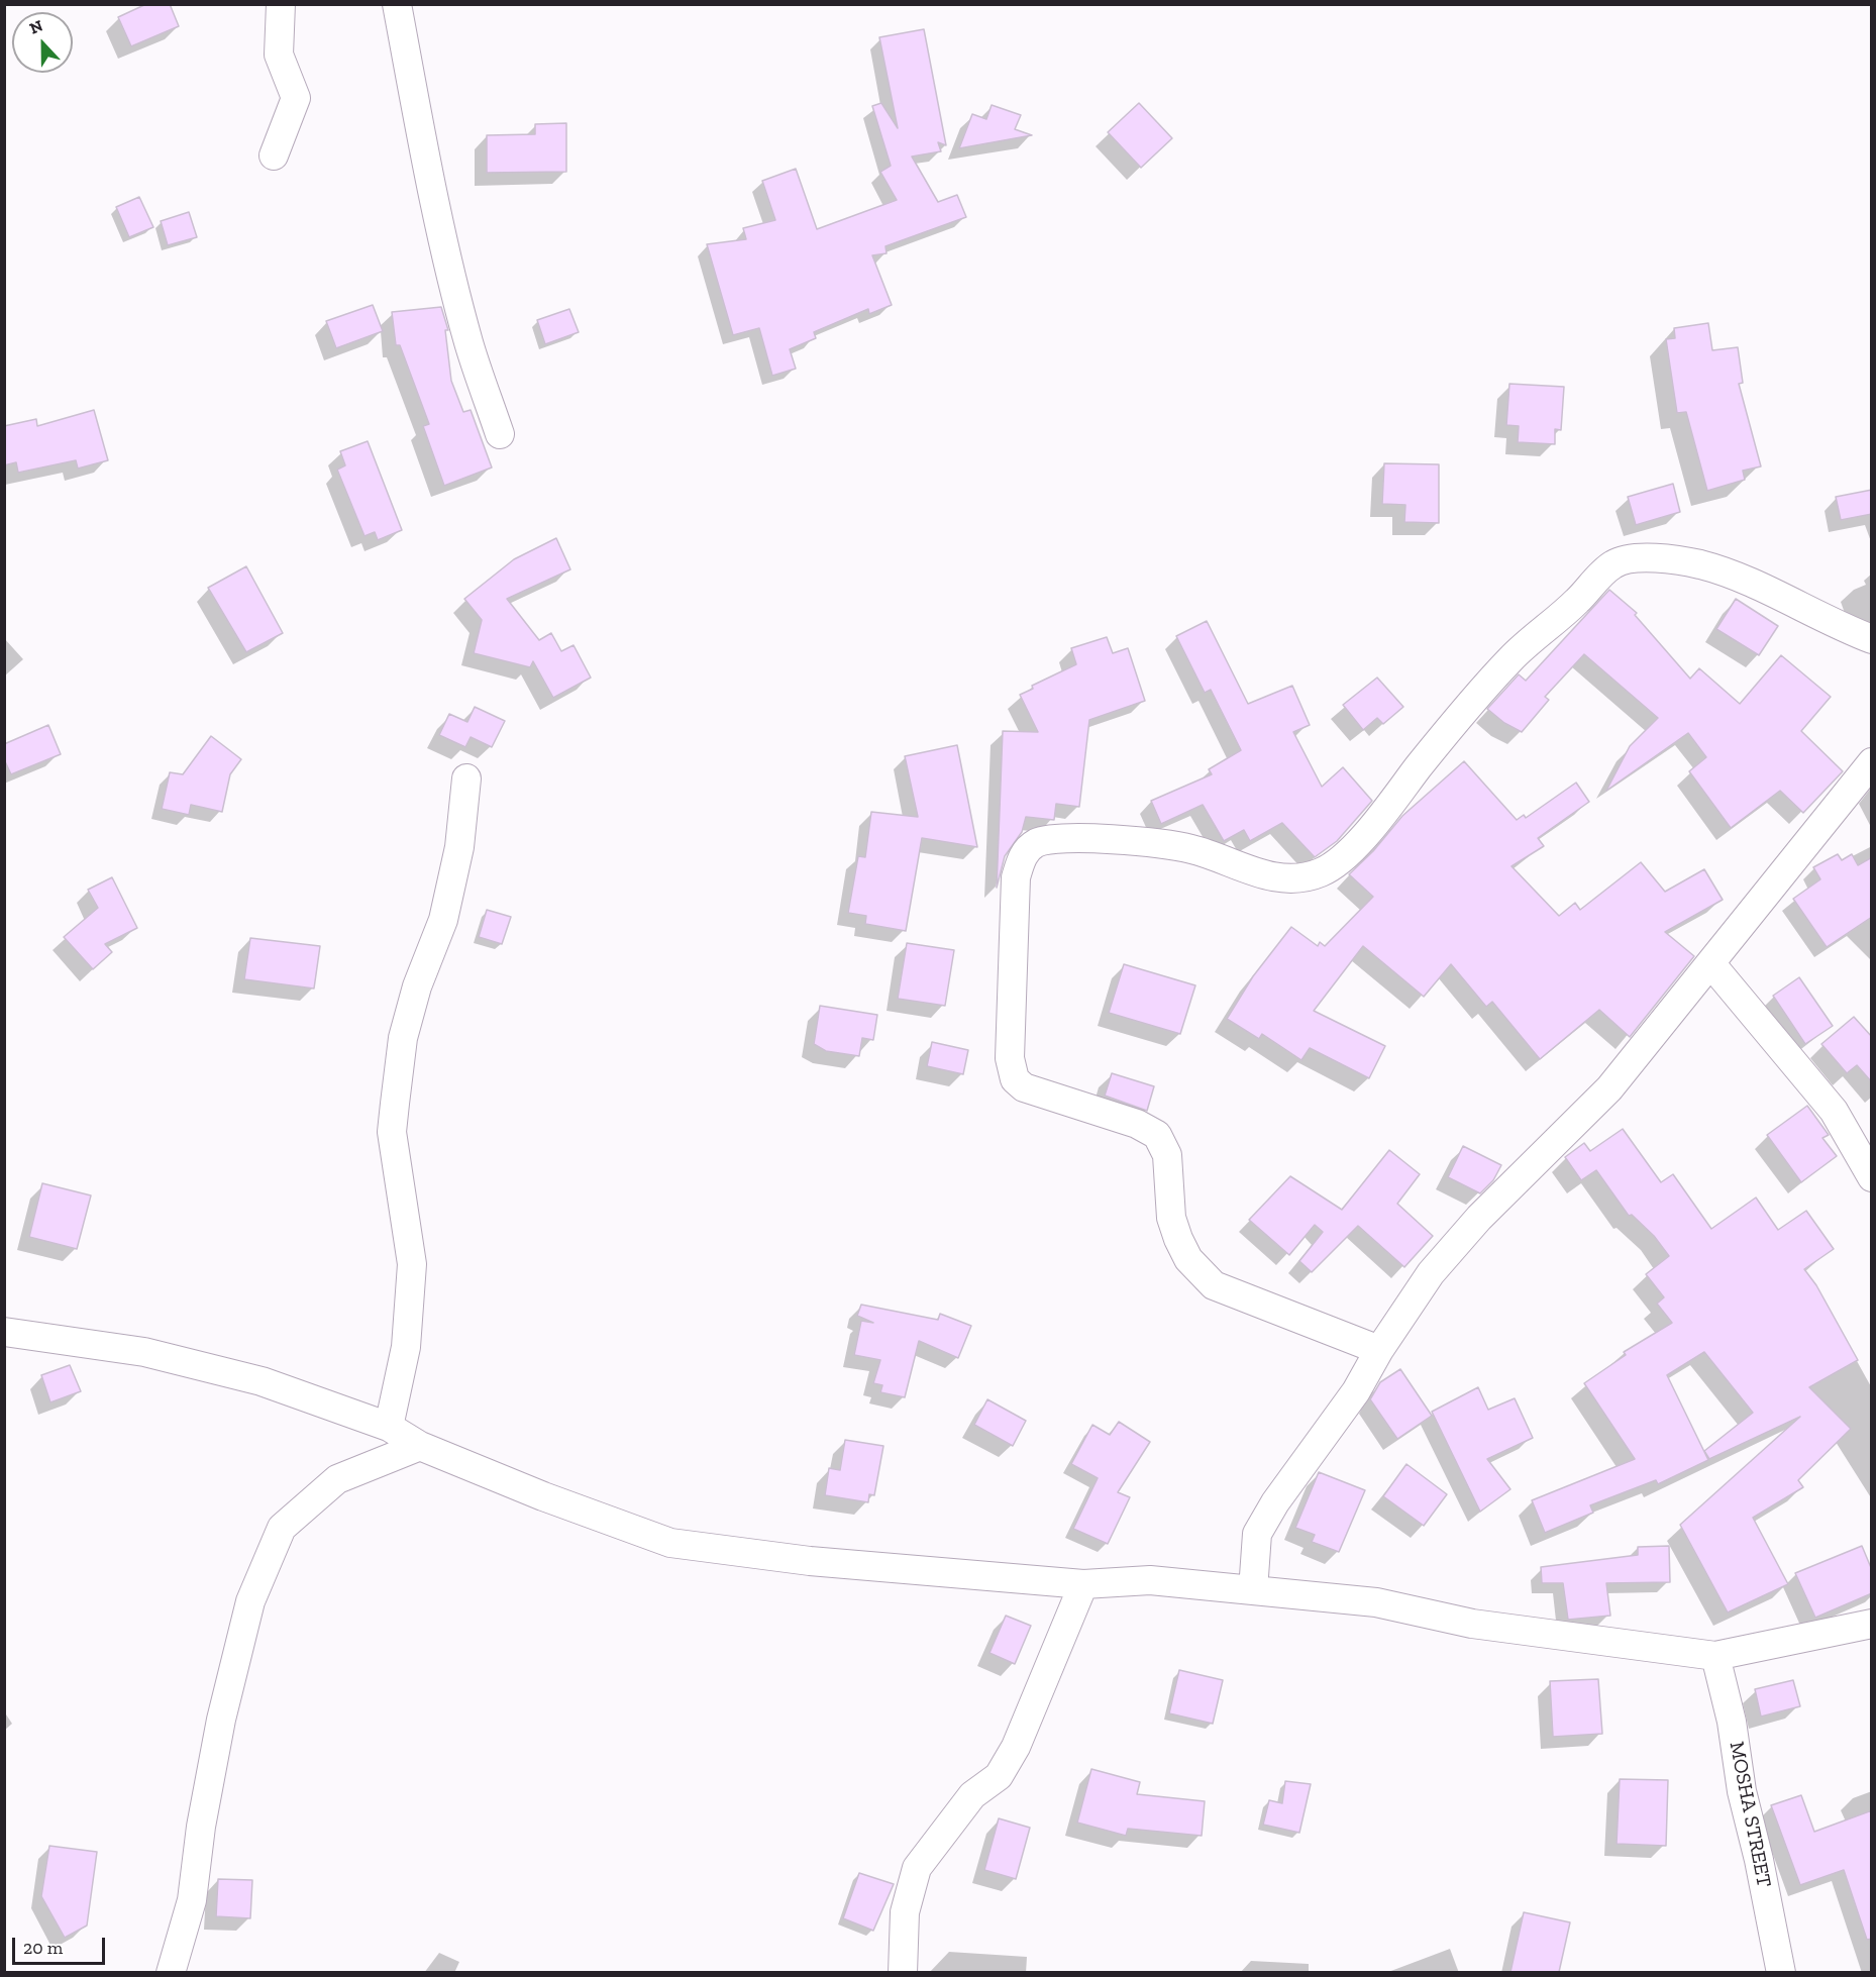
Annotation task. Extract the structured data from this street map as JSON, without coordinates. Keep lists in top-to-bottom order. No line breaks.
{"streets":{"street":["MOSHA STREET"]},"scale_bar":"20 m","north":"top"}
